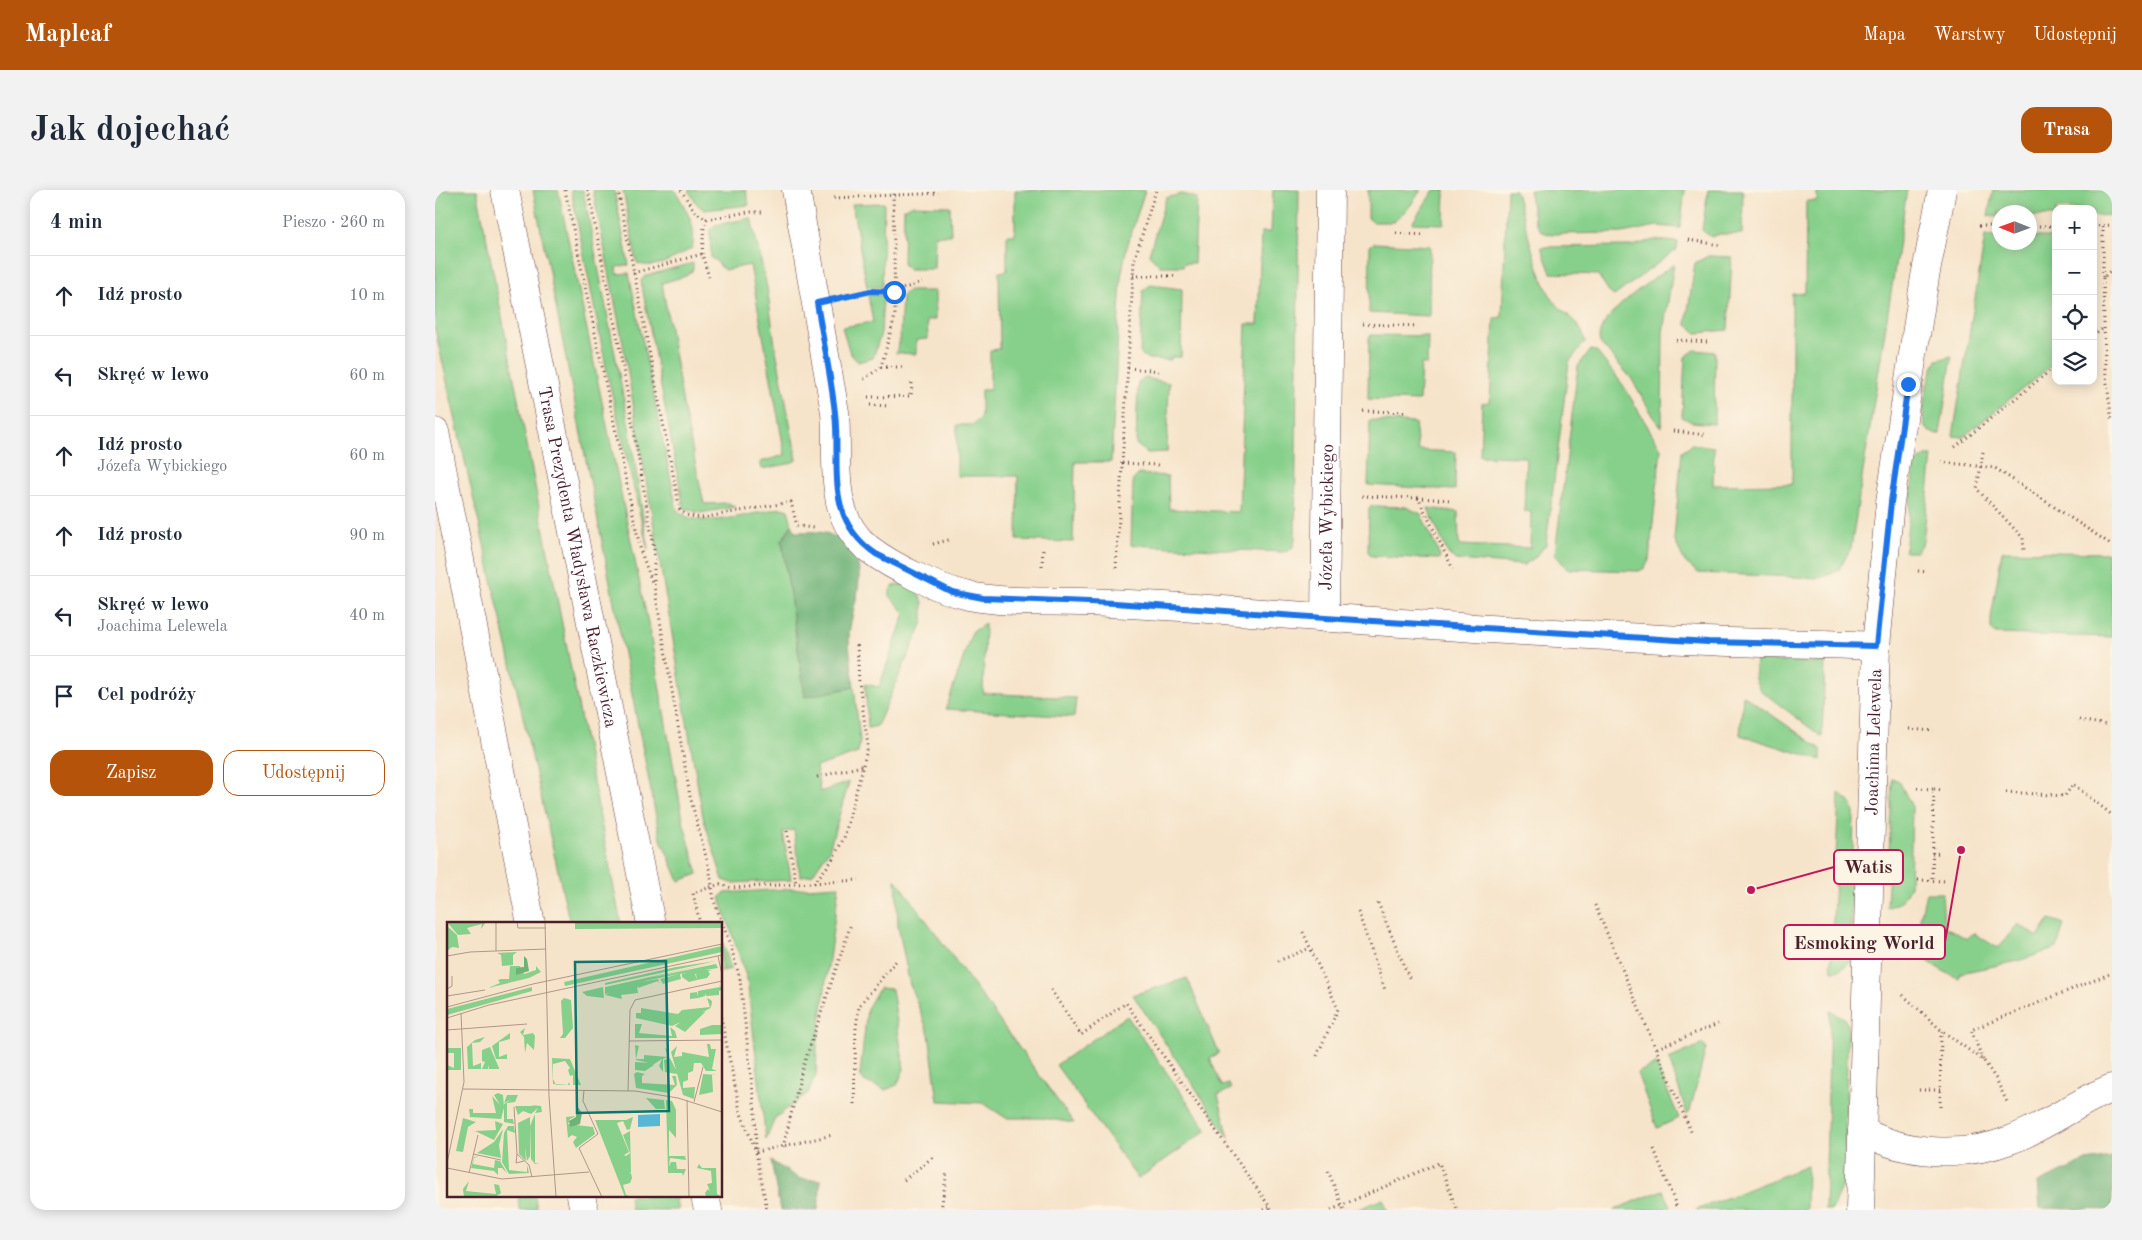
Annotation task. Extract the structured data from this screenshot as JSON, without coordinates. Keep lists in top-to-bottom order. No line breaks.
{"streets":{"street":["Józefa Wybickiego","Trasa Prezydenta Władysława Raczkiewicza","Joachima Lelewela"]},"places":["Esmoking World","Watis"],"north":"left","page":{"header":"Mapleaf","nav":["Mapa","Warstwy","Udostępnij"],"buttons":["Trasa",["Zapisz","Udostępnij"]],"title":"Jak dojechać","heading":["4 min","Pieszo · 260 m"],"map_buttons":["+","−"],"list":[["Idź prosto","10 m"],["Skręć w lewo","60 m"],["Idź prosto","Józefa Wybickiego","60 m"],["Idź prosto","90 m"],["Skręć w lewo","Joachima Lelewela","40 m"],"Cel podróży"]}}
